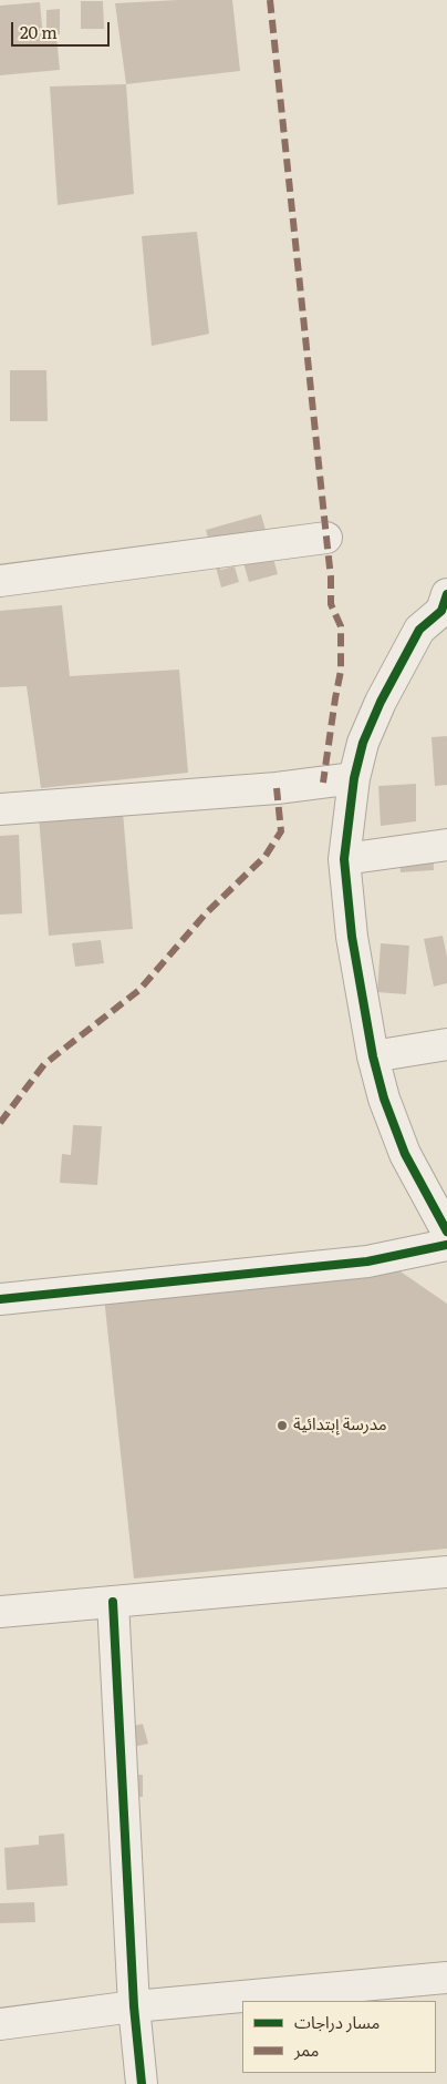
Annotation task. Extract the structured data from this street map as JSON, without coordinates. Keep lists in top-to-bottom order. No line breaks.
{"places":["مدرسة إبتدائية"],"legend":["مسار دراجات","ممر"],"scale_bar":"20 m"}
